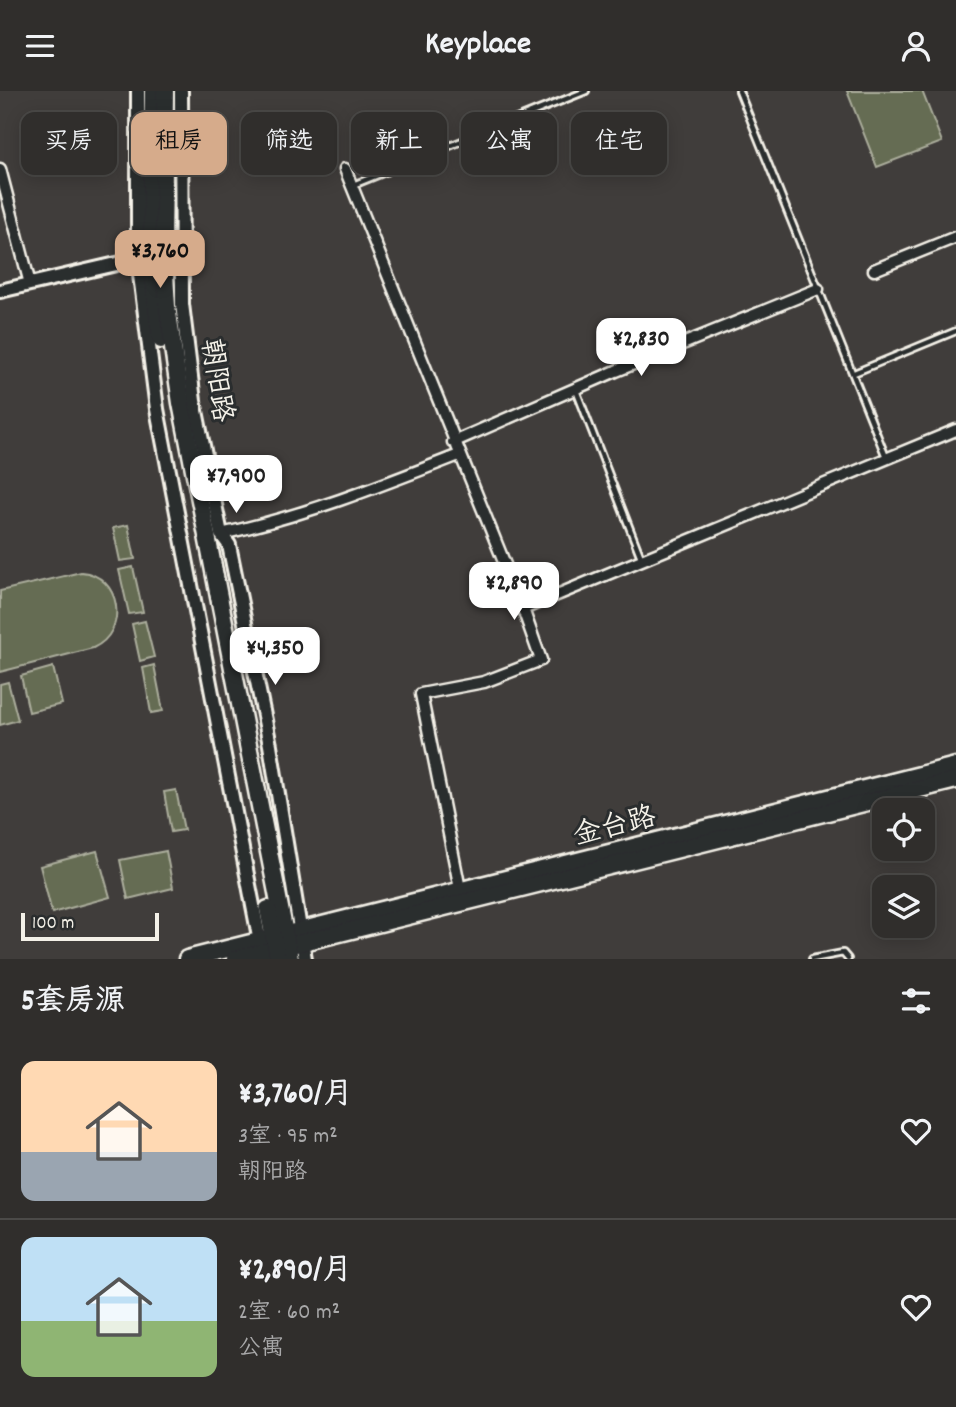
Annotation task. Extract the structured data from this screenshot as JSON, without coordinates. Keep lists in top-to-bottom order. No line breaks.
{"streets":{"main road":["朝阳路","金台路"]},"crossings":[["朝阳路","金台路"]],"scale_bar":"100 m","page":{"header":"Keyplace","chip":["买房","租房","筛选","新上","公寓","住宅"],"price":["¥3,760","¥2,830","¥7,900","¥2,890","¥4,350"],"scale":"100 m","heading":"5套房源","list":[{"name":"¥3,760/月","note":"3室 · 95 m² · 朝阳路"},{"name":"¥2,890/月","note":"2室 · 60 m² · 公寓"}]}}
